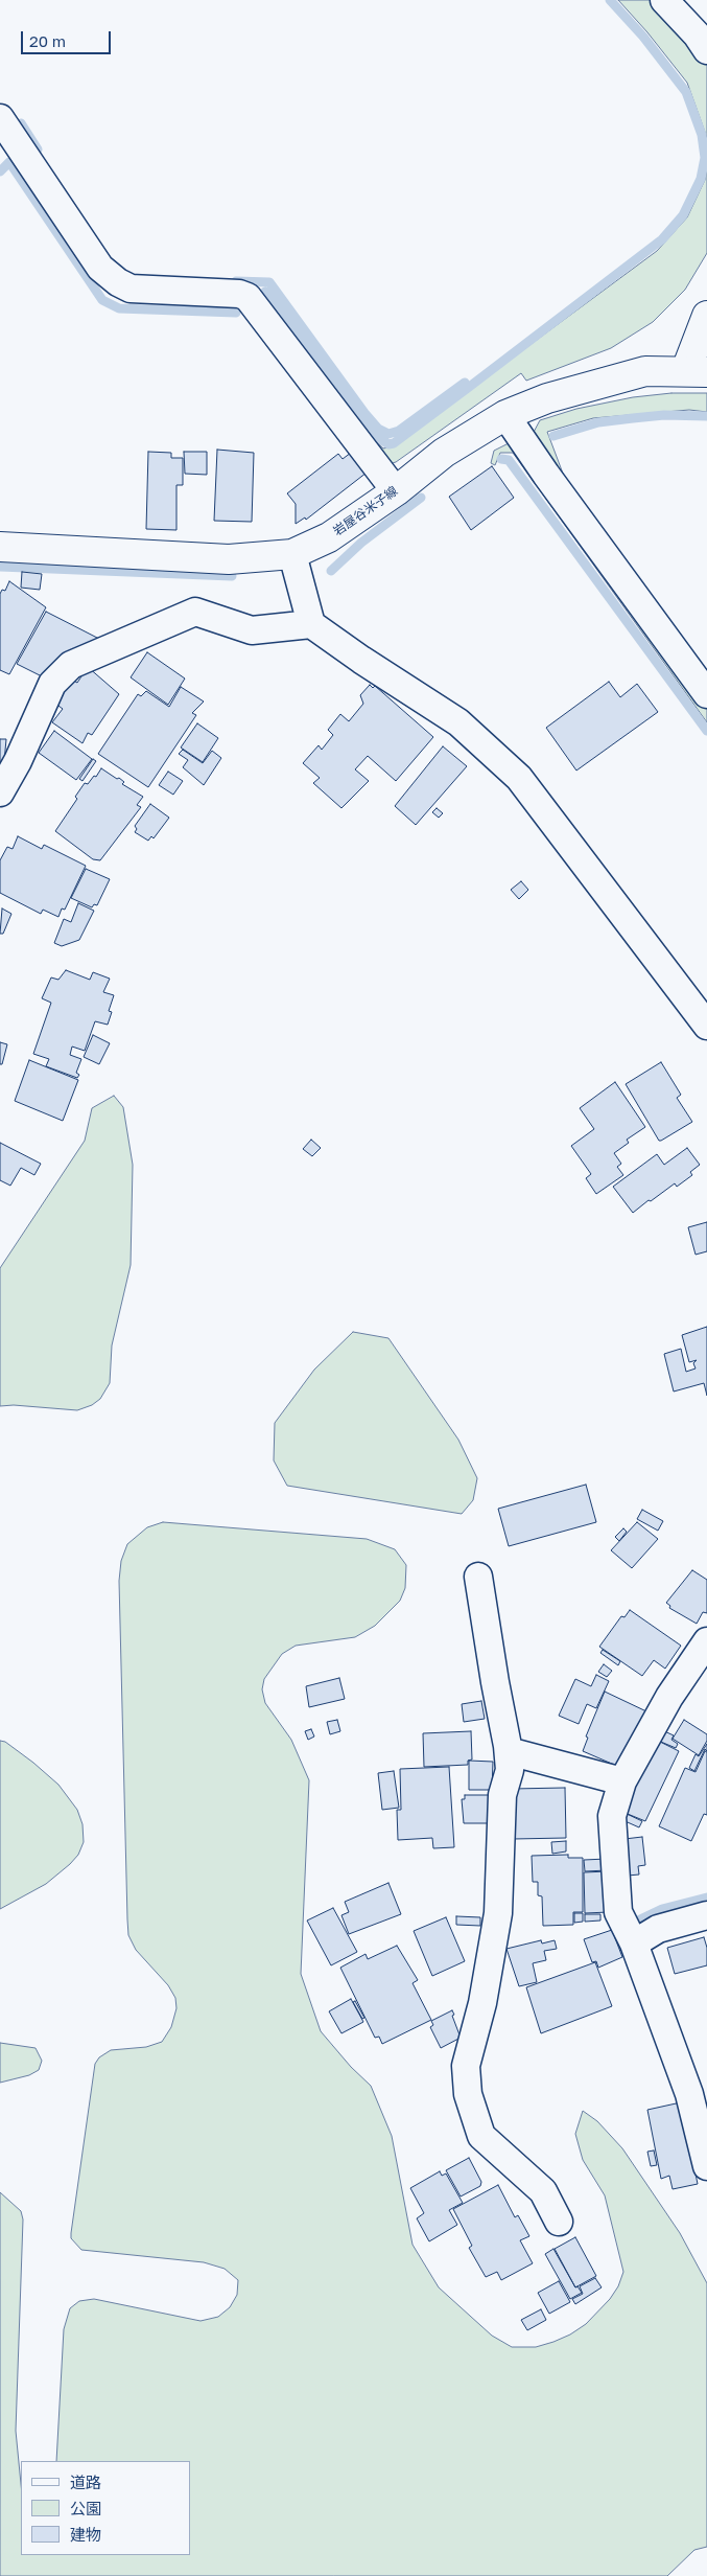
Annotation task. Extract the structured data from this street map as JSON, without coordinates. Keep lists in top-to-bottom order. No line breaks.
{"streets":{"main road":["岩屋谷米子線"]},"legend":["道路","公園","建物"],"scale_bar":"20 m"}
